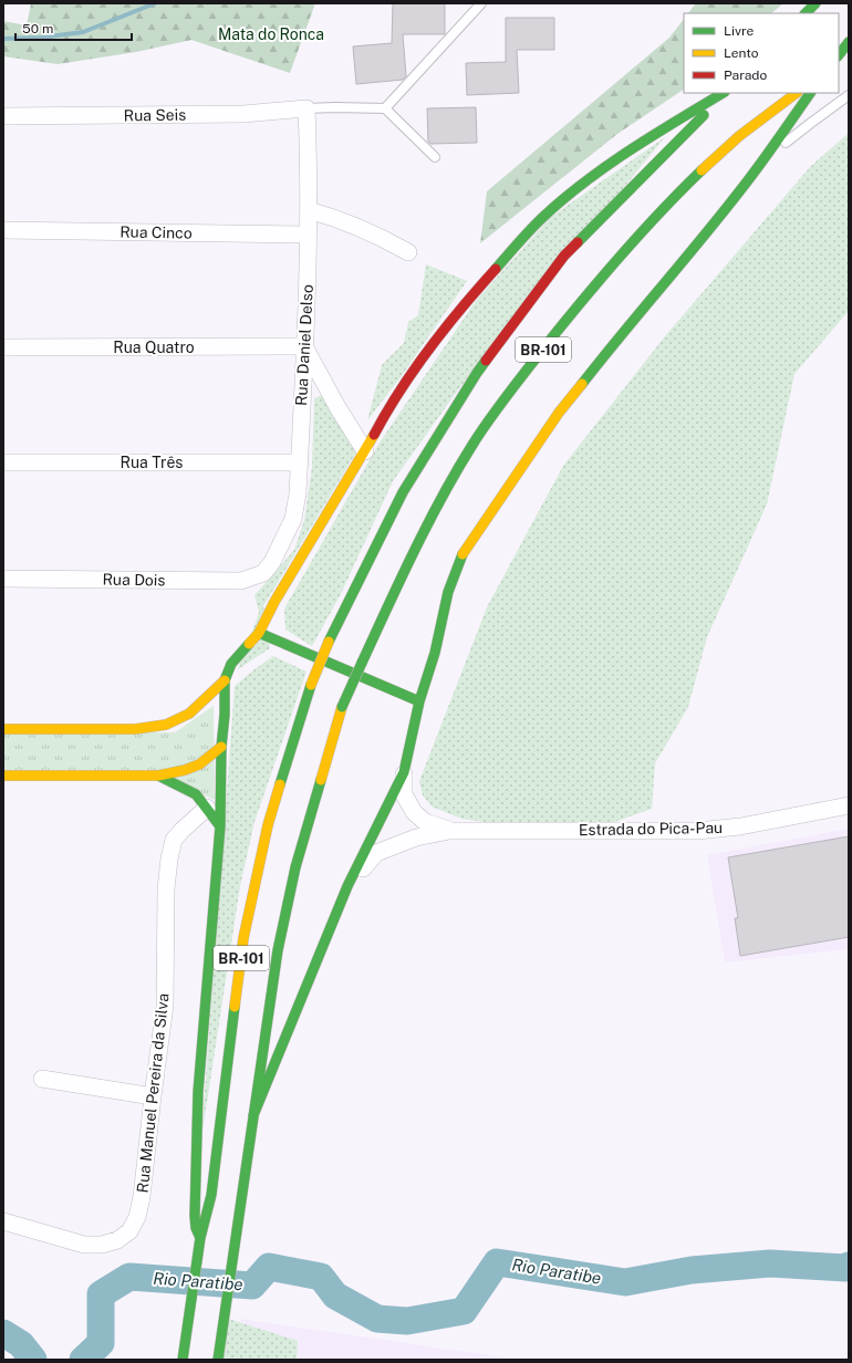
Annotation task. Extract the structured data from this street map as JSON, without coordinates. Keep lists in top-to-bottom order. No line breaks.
{"streets":{"main road":["BR-101"],"street":["Rua Seis","Rua Cinco","Rua Daniel Delso","Rua Quatro","Rua Três","Rua Dois","Estrada do Pica-Pau","Rua Manuel Pereira da Silva"]},"crossings":[["Rua Seis","Rua Daniel Delso"],["Rua Cinco","Rua Daniel Delso"],["Rua Daniel Delso","Rua Quatro"],["Rua Daniel Delso","Rua Três"],["Rua Daniel Delso","Rua Dois"]],"water":["Rio Paratibe"],"parks":["Mata do Ronca"],"legend":["Livre","Lento","Parado"],"scale_bar":"50 m"}
